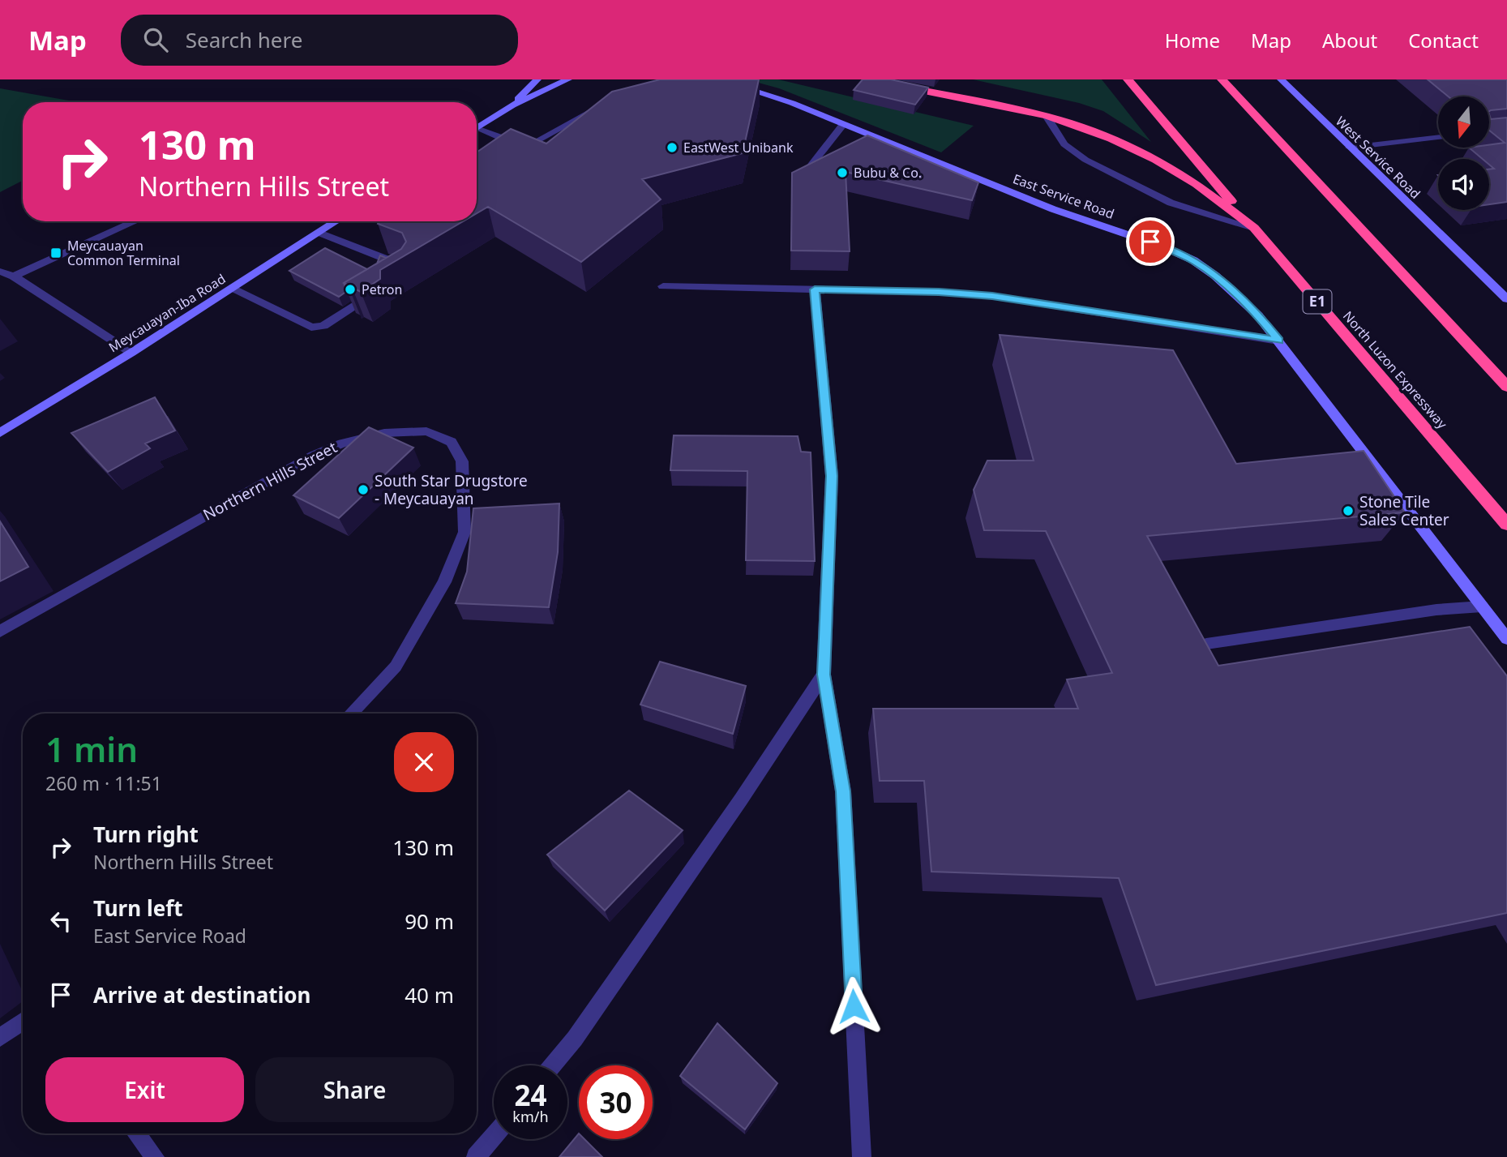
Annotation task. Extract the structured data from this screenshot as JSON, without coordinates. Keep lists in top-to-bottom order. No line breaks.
{"streets":{"main road":["West Service Road","East Service Road","Meycauayan-Iba Road"],"street":["Northern Hills Street"]},"places":{"other":["EastWest Unibank","Bubu & Co.","Petron","South Star Drugstore - Meycauayan","Stone Tile Sales Center"],"transit":["Meycauayan Common Terminal"]},"north":"bottom","page":{"header":"Map","search":"Search here","nav":["Home","Map","About","Contact"],"turn":["130 m","Northern Hills Street"],"heading":["1 min","260 m · 11:51"],"list":[{"name":"Turn right","note":"Northern Hills Street","value":"130 m"},{"name":"Turn left","note":"East Service Road","value":"90 m"},{"name":"Arrive at destination","value":"40 m"}],"buttons":["Exit","Share"],"speed":"24 km/h","limit":"30"}}
